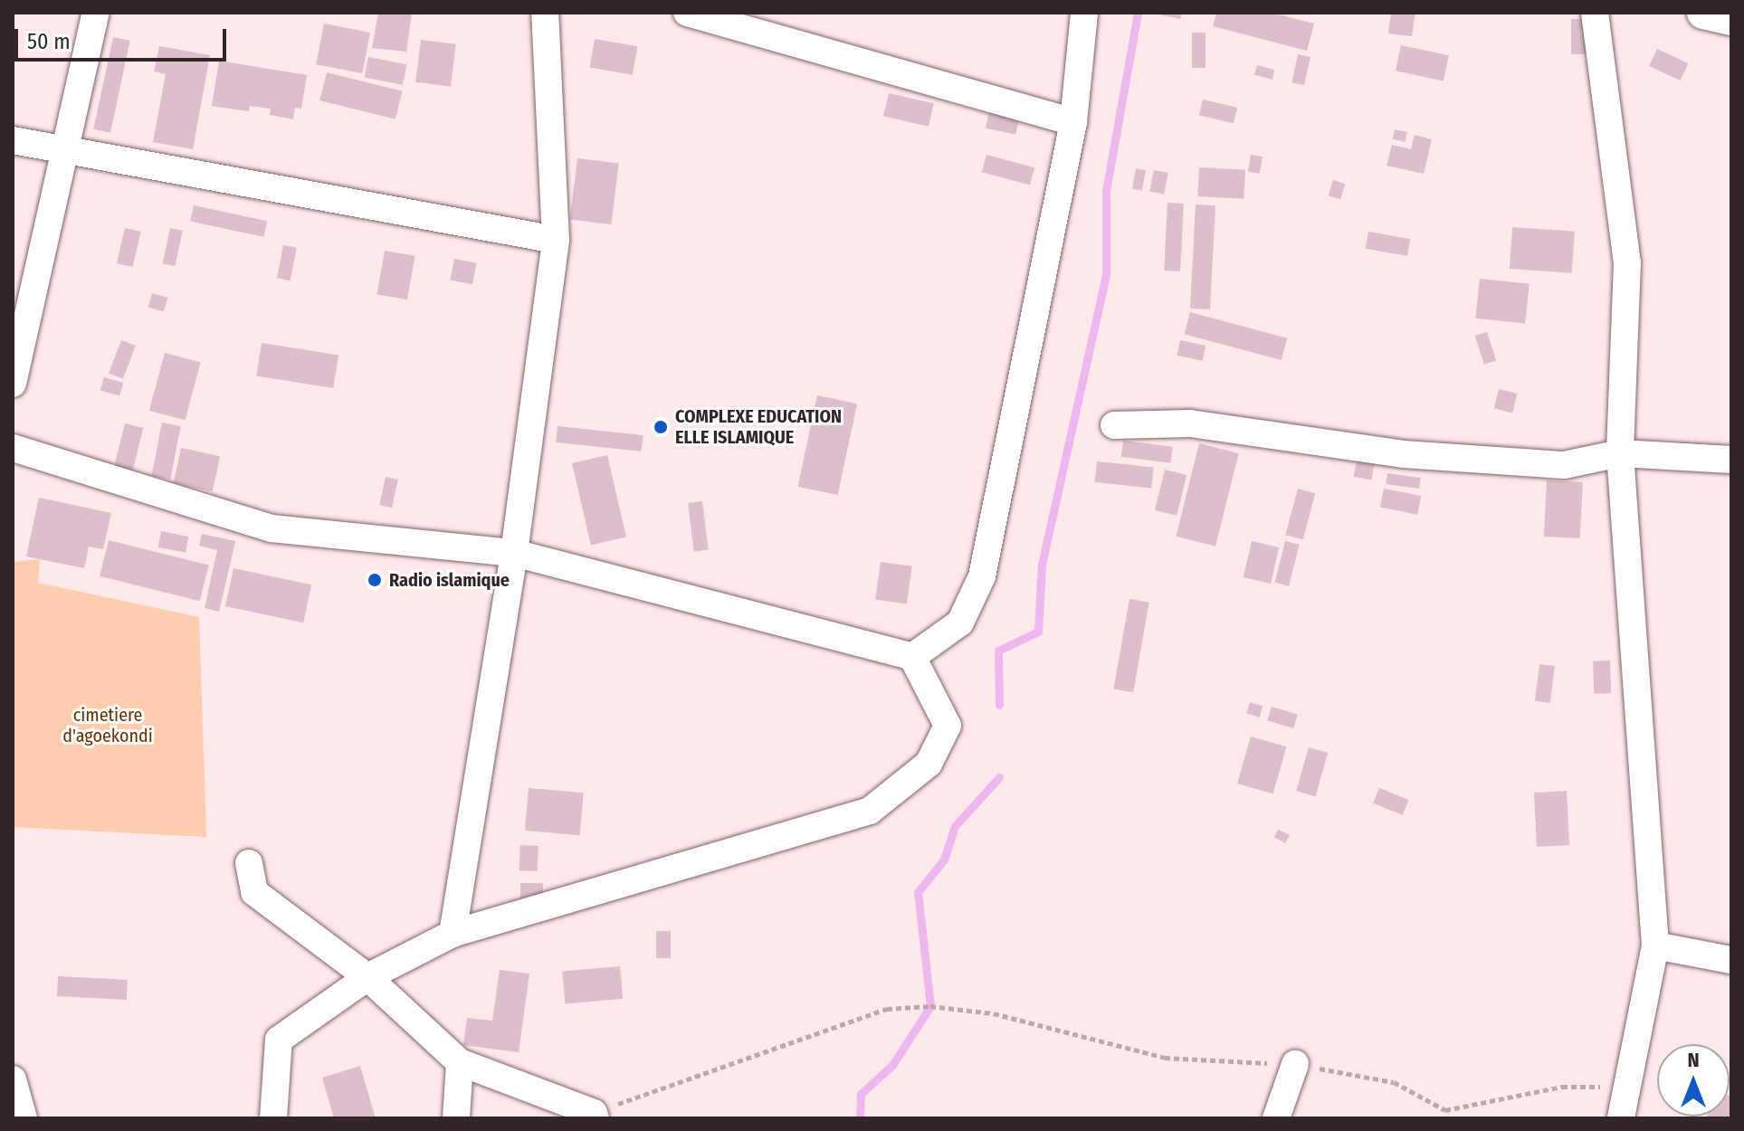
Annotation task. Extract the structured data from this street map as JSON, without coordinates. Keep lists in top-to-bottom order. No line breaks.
{"parks":["cimetiere d'agoekondi"],"places":["COMPLEXE EDUCATION ELLE ISLAMIQUE","Radio islamique"],"scale_bar":"50 m","north":"top"}
